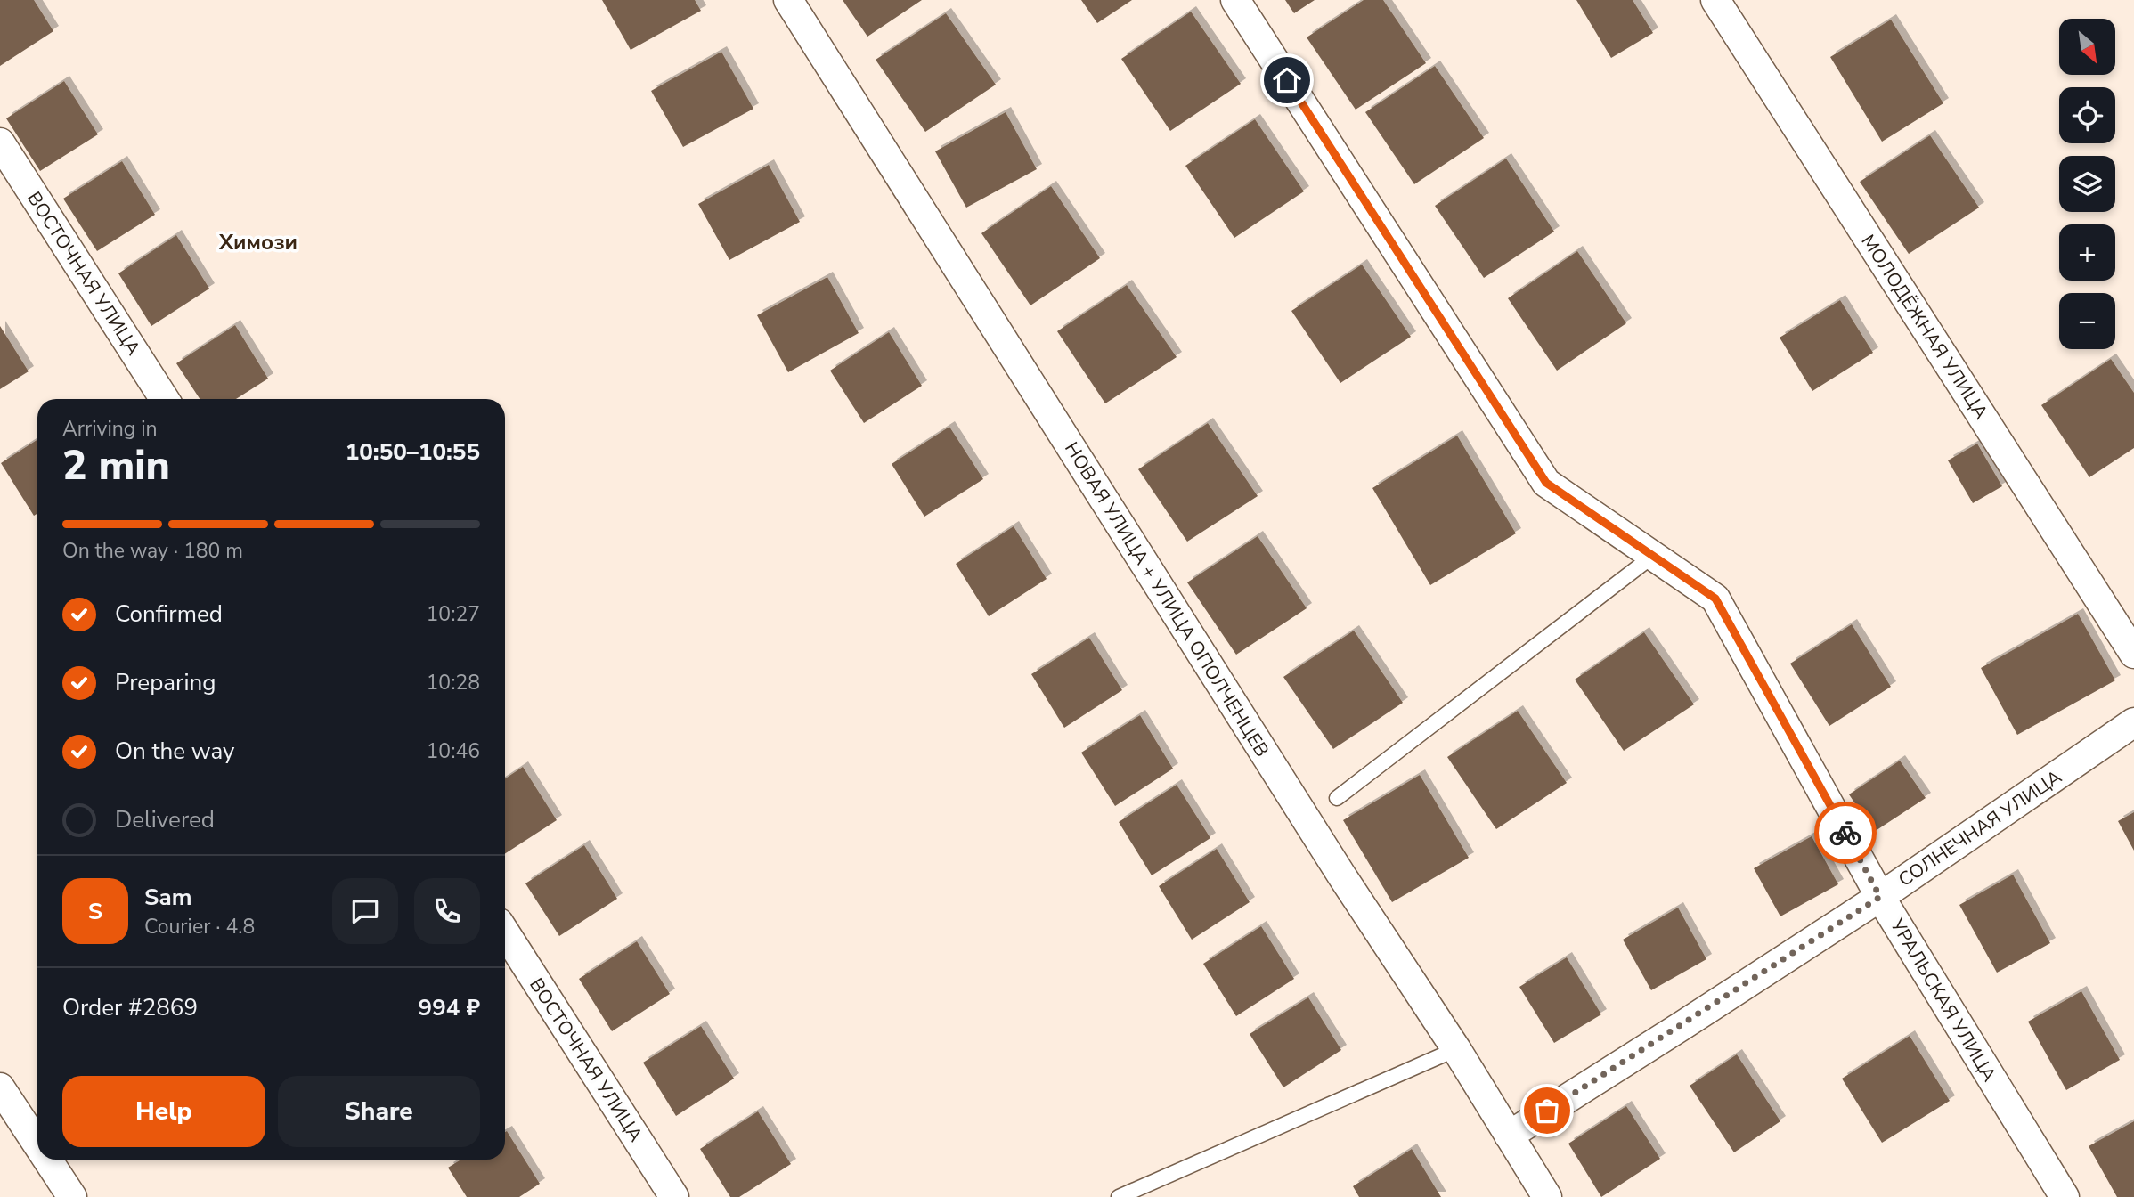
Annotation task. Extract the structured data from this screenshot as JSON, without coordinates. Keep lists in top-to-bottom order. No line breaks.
{"streets":{"street":["ВОСТОЧНАЯ УЛИЦА","МОЛОДЁЖНАЯ УЛИЦА","НОВАЯ УЛИЦА + УЛИЦА ОПОЛЧЕНЦЕВ","СОЛНЕЧНАЯ УЛИЦА","УРАЛЬСКАЯ УЛИЦА"]},"crossings":[["НОВАЯ УЛИЦА + УЛИЦА ОПОЛЧЕНЦЕВ","СОЛНЕЧНАЯ УЛИЦА"],["СОЛНЕЧНАЯ УЛИЦА","УРАЛЬСКАЯ УЛИЦА"]],"districts":["Химози"],"north":"bottom right","page":{"map_buttons":["+","−"],"heading":["2 min","Arriving in","10:50–10:55"],"panel":["Sam","Courier · 4.8","Order #2869","994 ₽"],"bar":"On the way · 180 m","list":[["Confirmed","10:27"],["Preparing","10:28"],["On the way","10:46"],"Delivered"],"round":"S","buttons":["Help","Share"]}}
